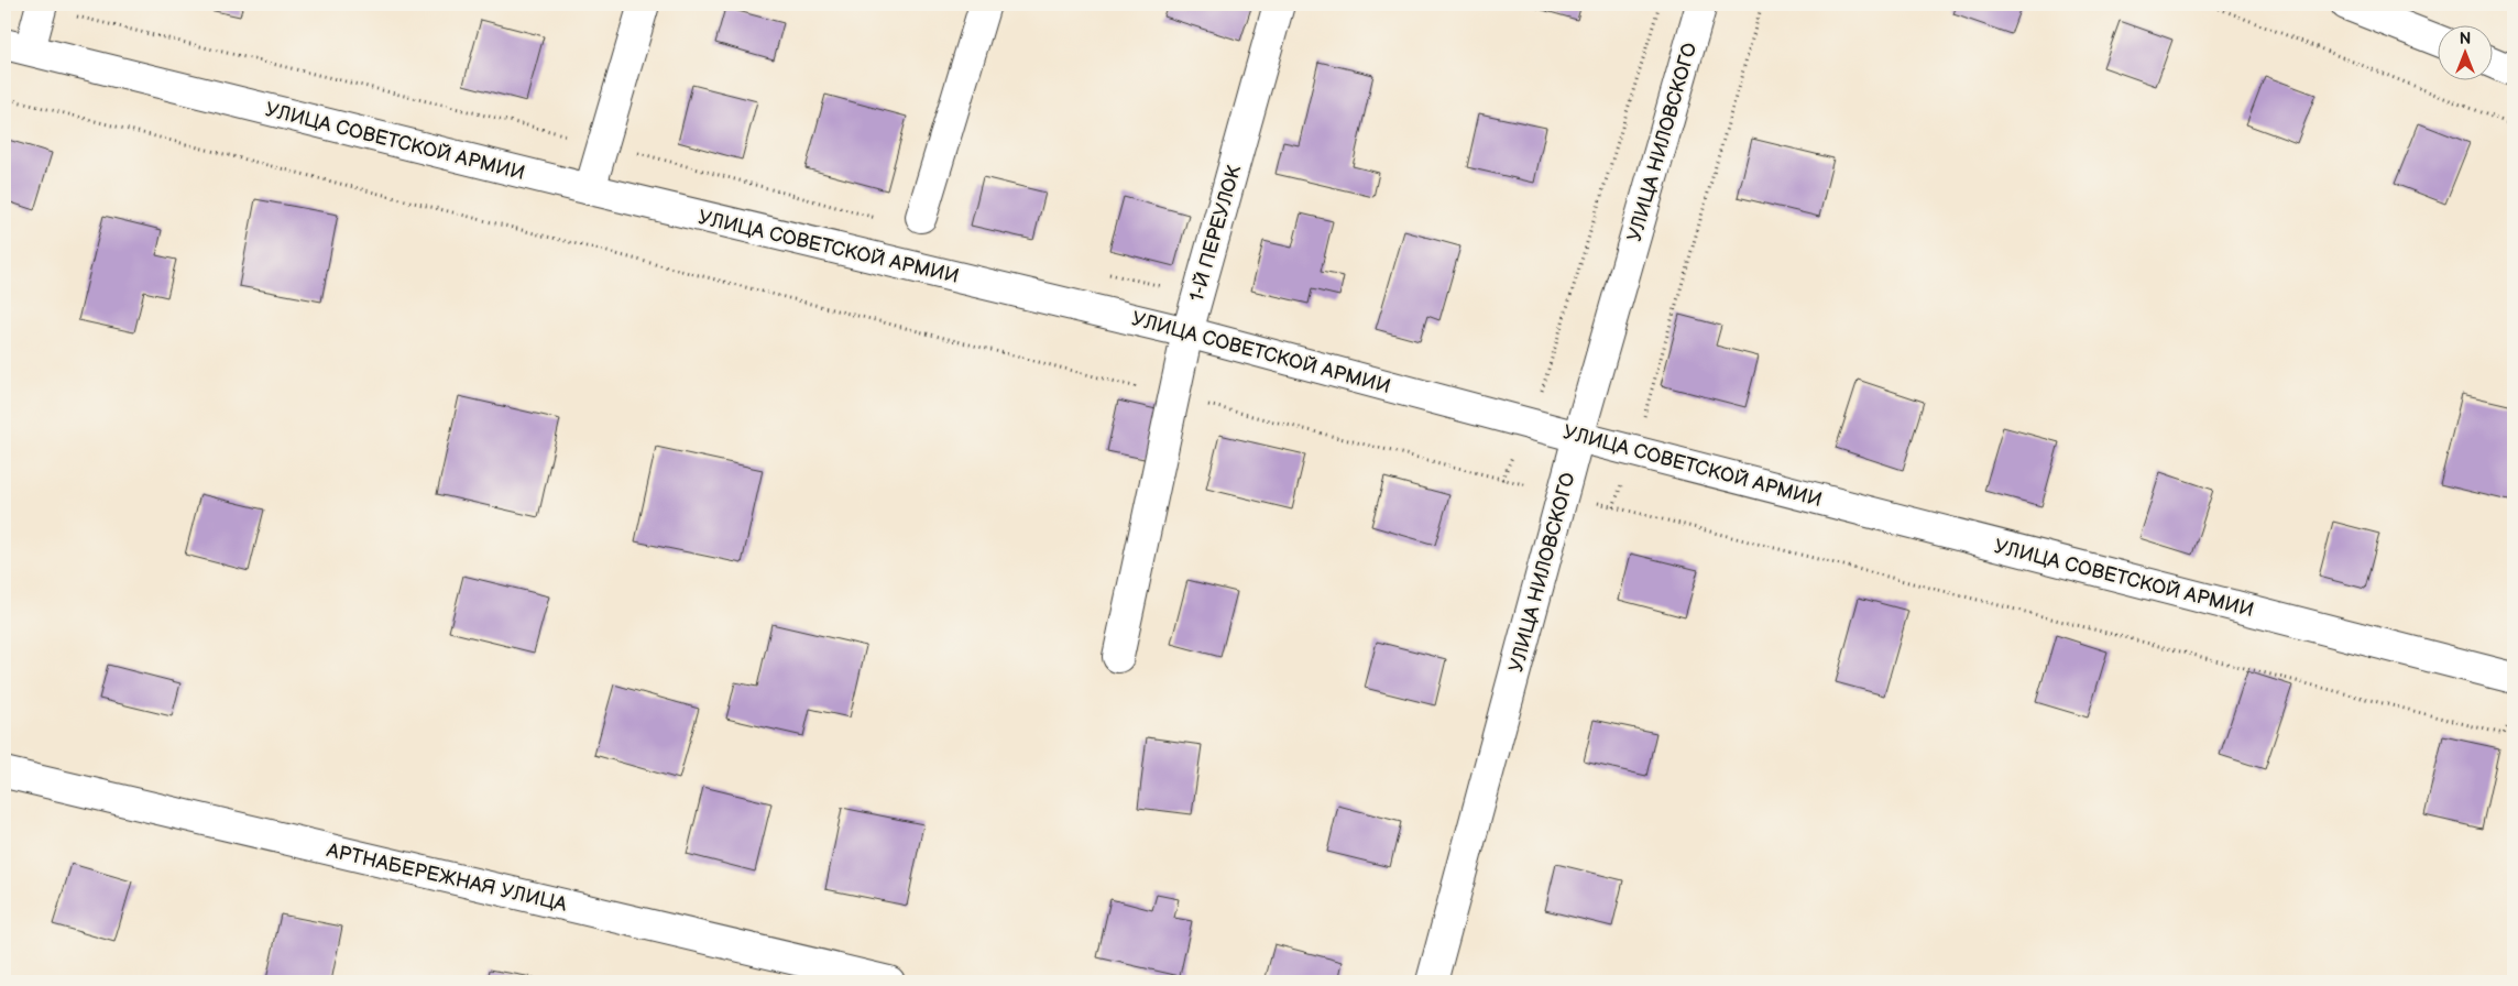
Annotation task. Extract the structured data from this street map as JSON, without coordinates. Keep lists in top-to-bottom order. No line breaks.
{"streets":{"street":["УЛИЦА СОВЕТСКОЙ АРМИИ","УЛИЦА НИЛОВСКОГО","1-Й ПЕРЕУЛОК","АРТНАБЕРЕЖНАЯ УЛИЦА"]},"crossings":[["УЛИЦА СОВЕТСКОЙ АРМИИ","УЛИЦА НИЛОВСКОГО"],["УЛИЦА СОВЕТСКОЙ АРМИИ","1-Й ПЕРЕУЛОК"]],"north":"top"}
